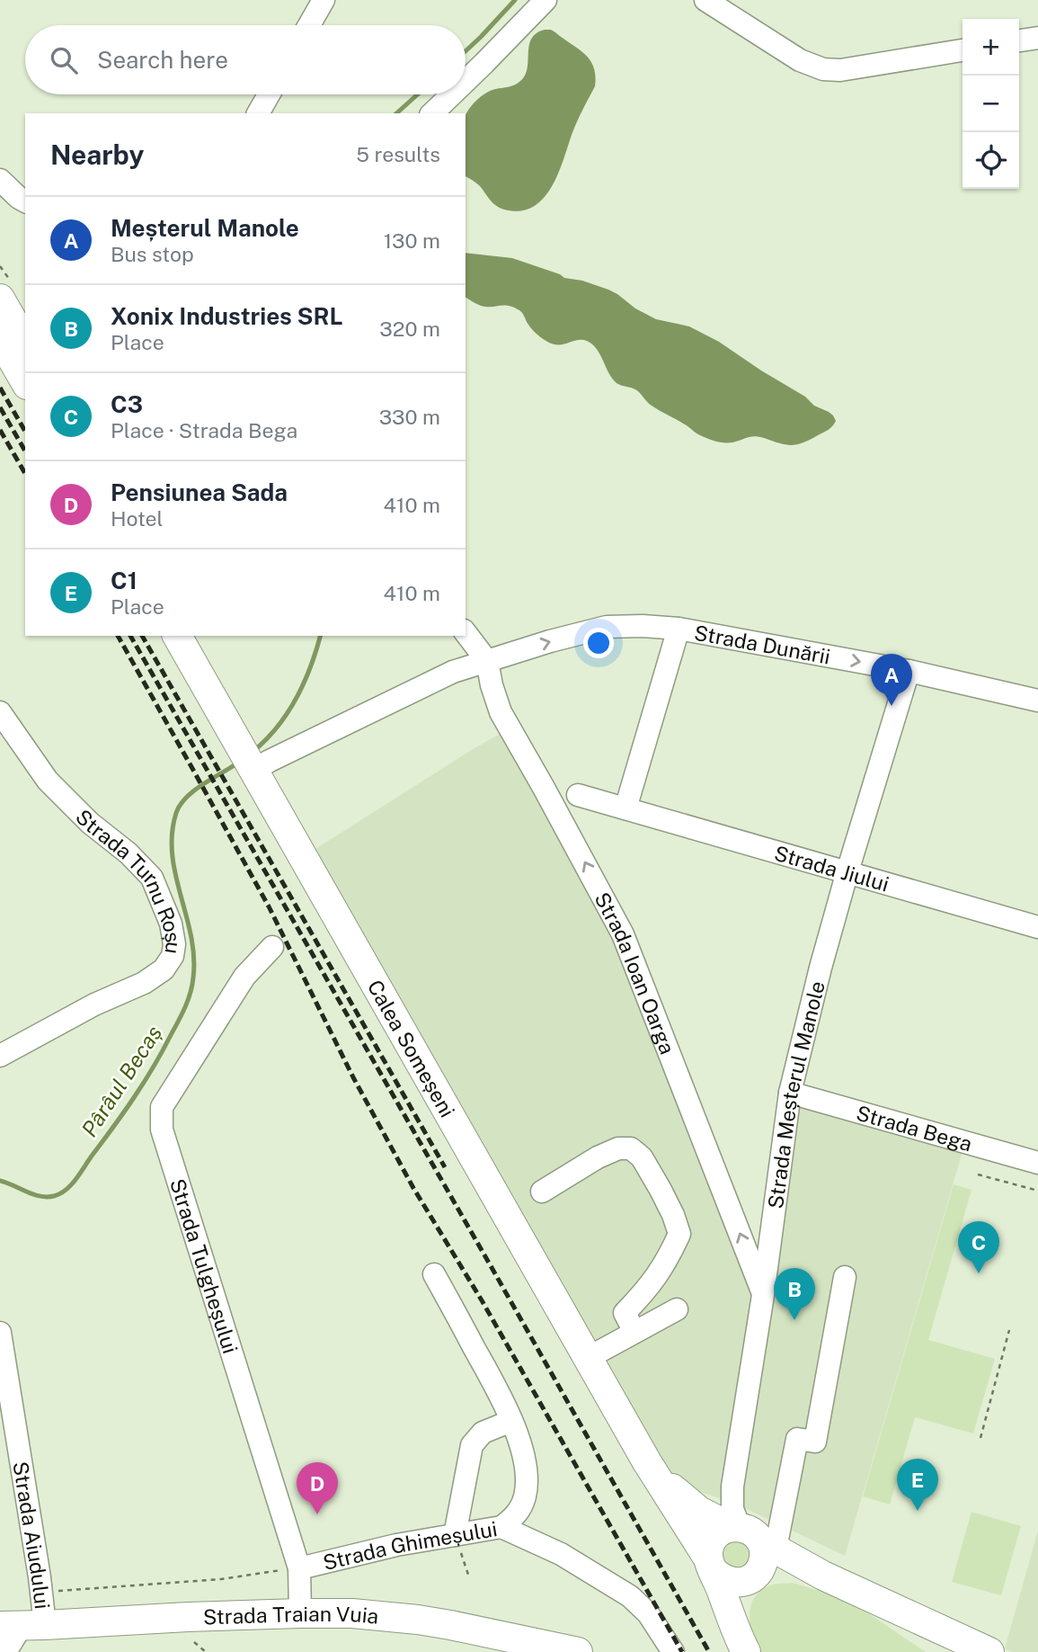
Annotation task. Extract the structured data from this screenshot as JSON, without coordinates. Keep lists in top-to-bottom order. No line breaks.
{"streets":{"main road":["Calea Someșeni","Strada Traian Vuia"],"street":["Strada Dunării","Strada Jiului","Strada Turnu Roșu","Strada Ioan Oarga","Strada Meșterul Manole","Strada Bega","Strada Tulgheșului","Strada Aiudului","Strada Ghimeșului"]},"crossings":[["Strada Dunării","Strada Ioan Oarga"],["Strada Dunării","Calea Someșeni"],["Strada Dunării","Strada Meșterul Manole"],["Strada Jiului","Strada Meșterul Manole"],["Strada Ioan Oarga","Strada Meșterul Manole"],["Calea Someșeni","Strada Meșterul Manole"],["Strada Meșterul Manole","Strada Bega"],["Strada Tulgheșului","Strada Ghimeșului"],["Strada Tulgheșului","Strada Traian Vuia"],["Strada Aiudului","Strada Traian Vuia"]],"one_way":["Strada Dunării","Strada Ioan Oarga"],"water":["Pârâul Becaș"],"page":{"map_buttons":["+","−"],"search":"Search here","heading":["Nearby","5 results"],"list":[{"mark":"A","name":"Meșterul Manole","note":"Bus stop","value":"130 m"},{"mark":"B","name":"Xonix Industries SRL","note":"Place","value":"320 m"},{"mark":"C","name":"C3","note":"Place · Strada Bega","value":"330 m"},{"mark":"D","name":"Pensiunea Sada","note":"Hotel","value":"410 m"},{"mark":"E","name":"C1","note":"Place","value":"410 m"}],"pins":["A","C","B","E","D"]}}
